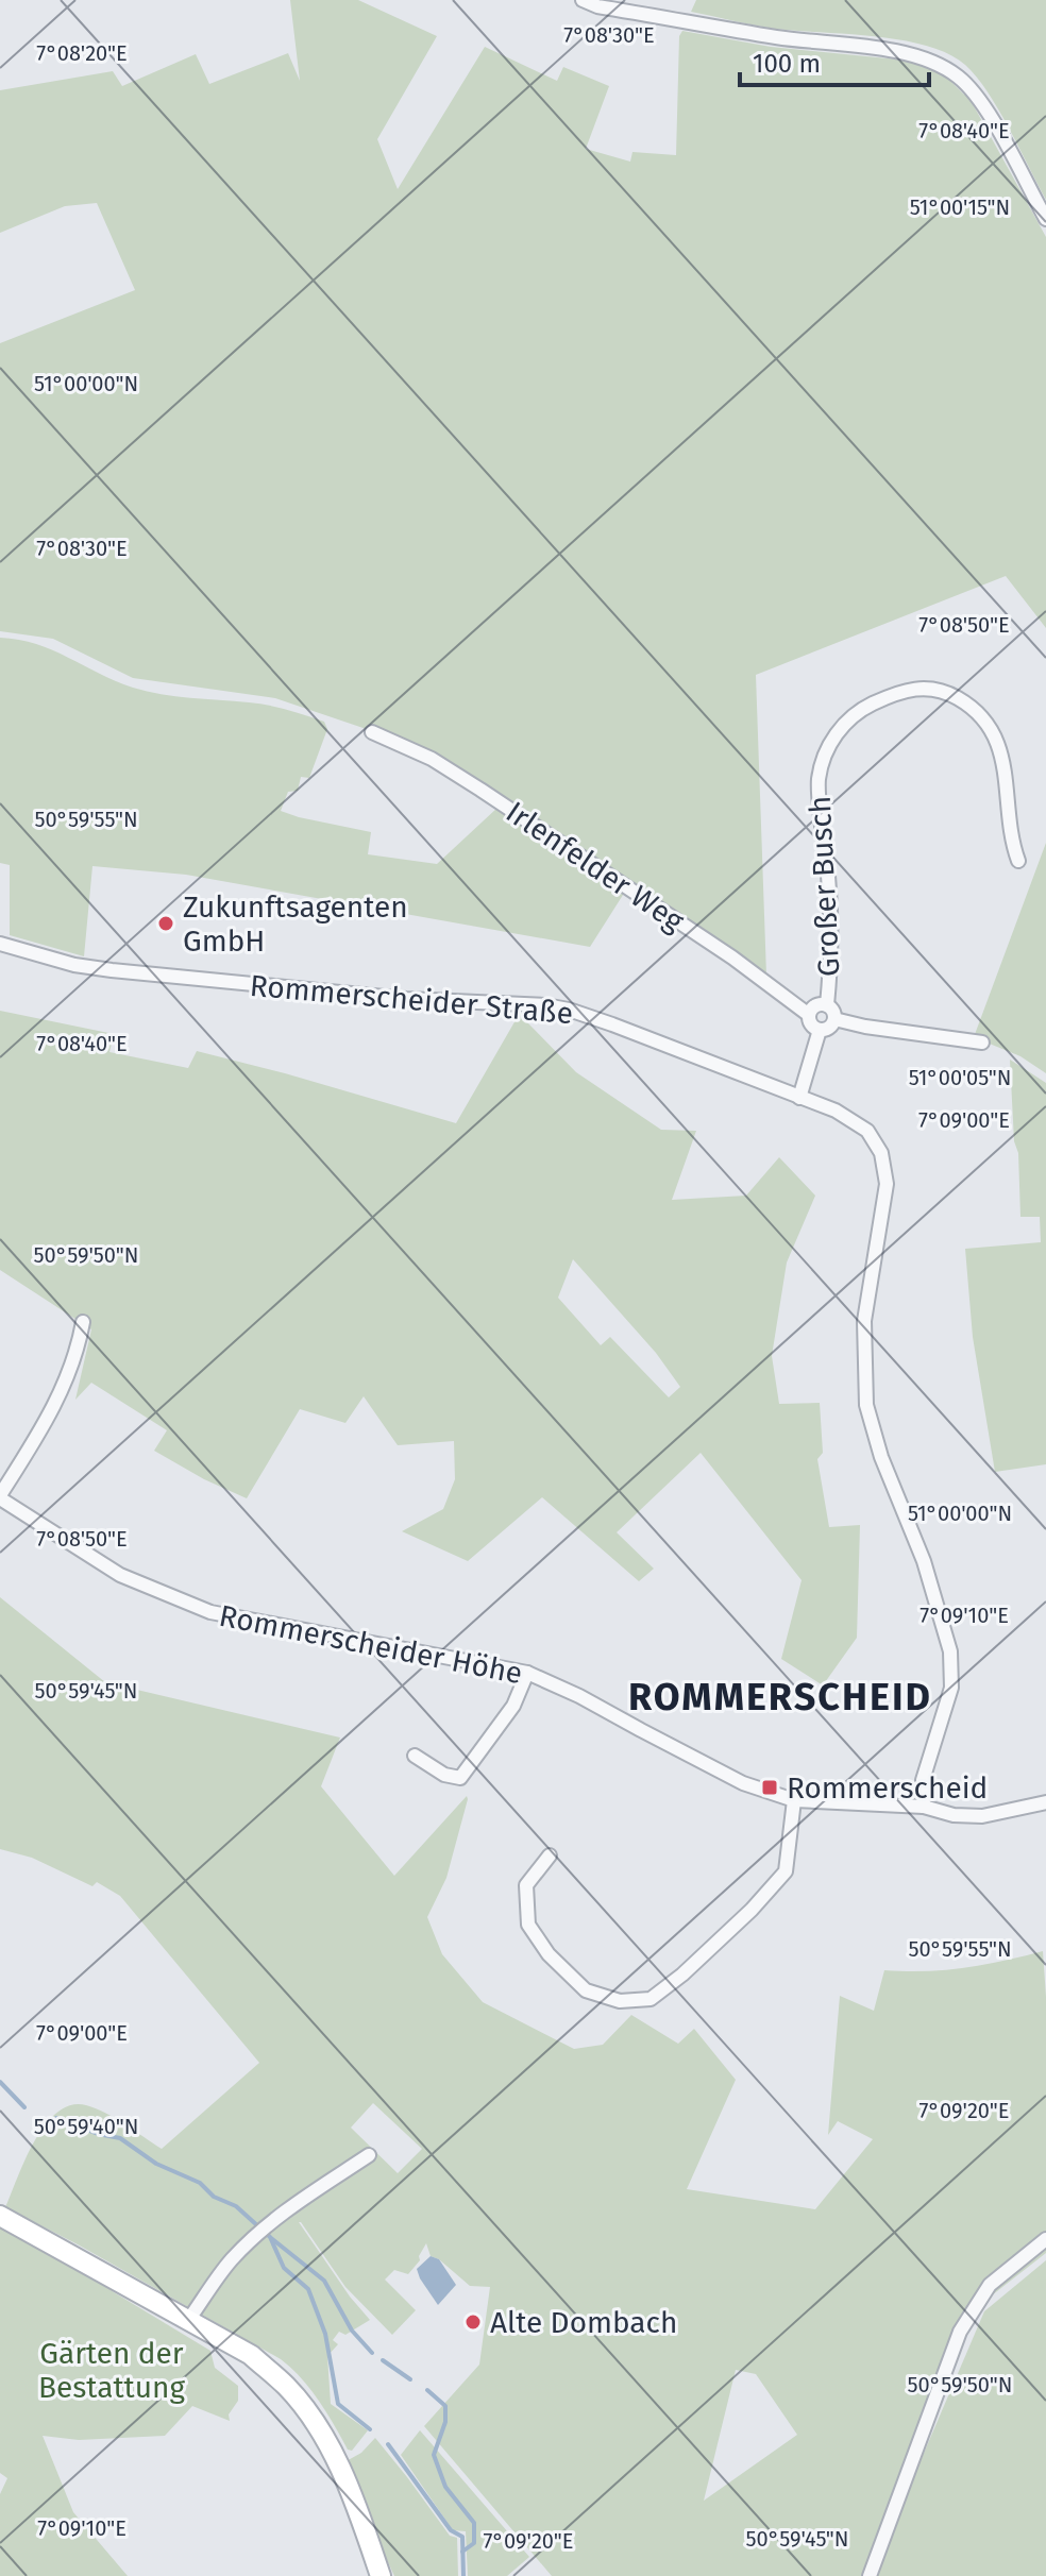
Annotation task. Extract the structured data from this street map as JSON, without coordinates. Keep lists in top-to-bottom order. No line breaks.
{"streets":{"street":["Irlenfelder Weg","Großer Busch","Rommerscheider Straße","Rommerscheider Höhe"]},"crossings":[["Irlenfelder Weg","Großer Busch"],["Rommerscheider Straße","Rommerscheider Höhe"]],"districts":["ROMMERSCHEID"],"parks":["Gärten der Bestattung"],"places":{"other":["Zukunftsagenten GmbH","Alte Dombach"],"transit":["Rommerscheid"]},"scale_bar":"100 m","coordinates":["7°08'30\"E","7°08'20\"E","7°08'40\"E","51°00'15\"N","51°00'00\"N","7°08'50\"E","50°59'55\"N","51°00'05\"N","7°09'00\"E","50°59'50\"N","7°09'10\"E","50°59'45\"N","7°09'20\"E","50°59'40\"N"]}
